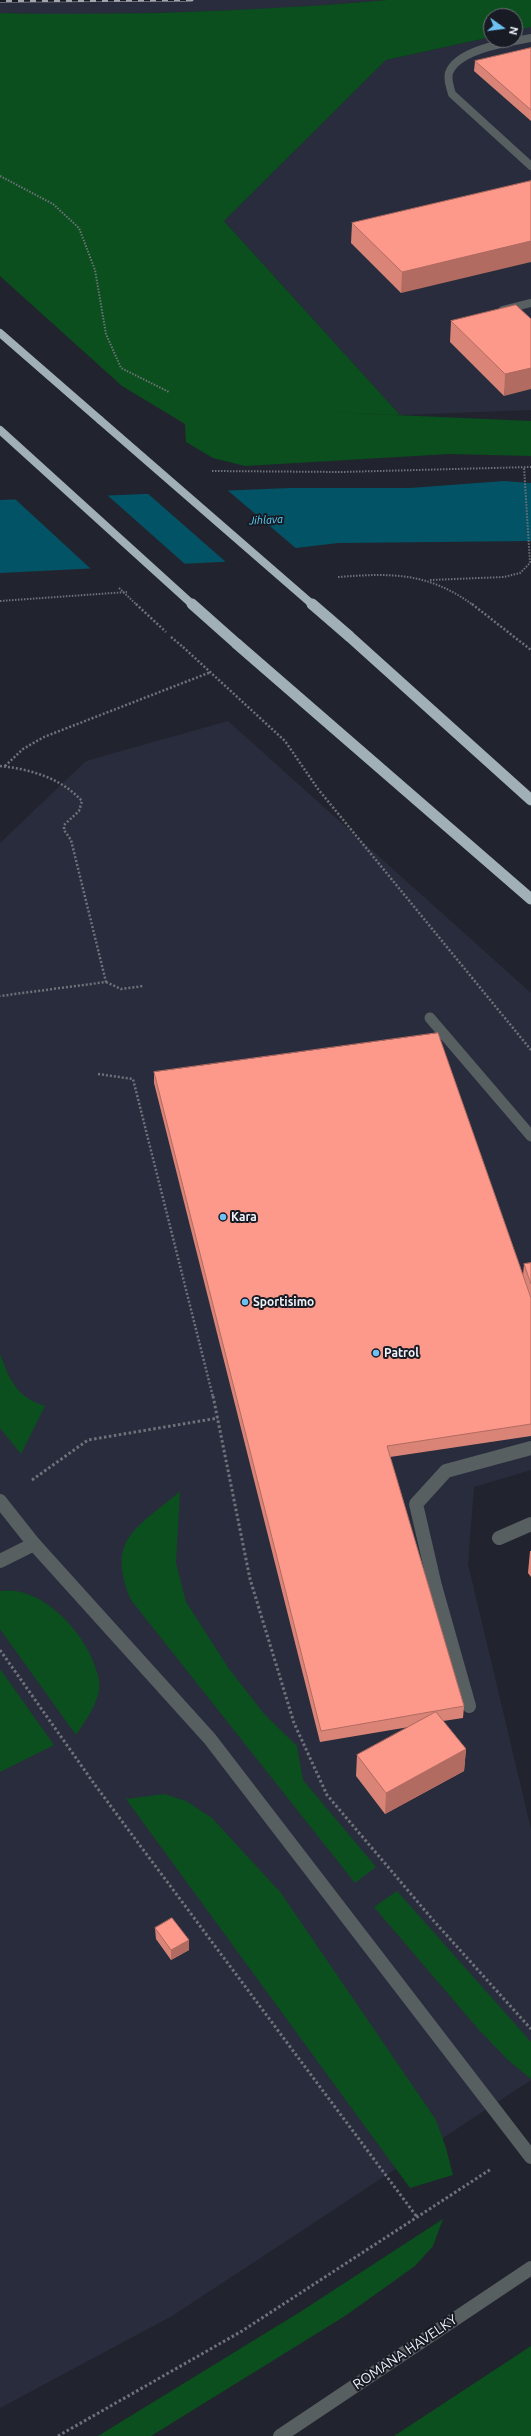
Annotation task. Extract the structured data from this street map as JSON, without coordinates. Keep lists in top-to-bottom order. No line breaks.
{"streets":{"street":["ROMANA HAVELKY"]},"water":["Jihlava"],"places":["Kara","Sportisimo","Patrol"],"north":"right"}
